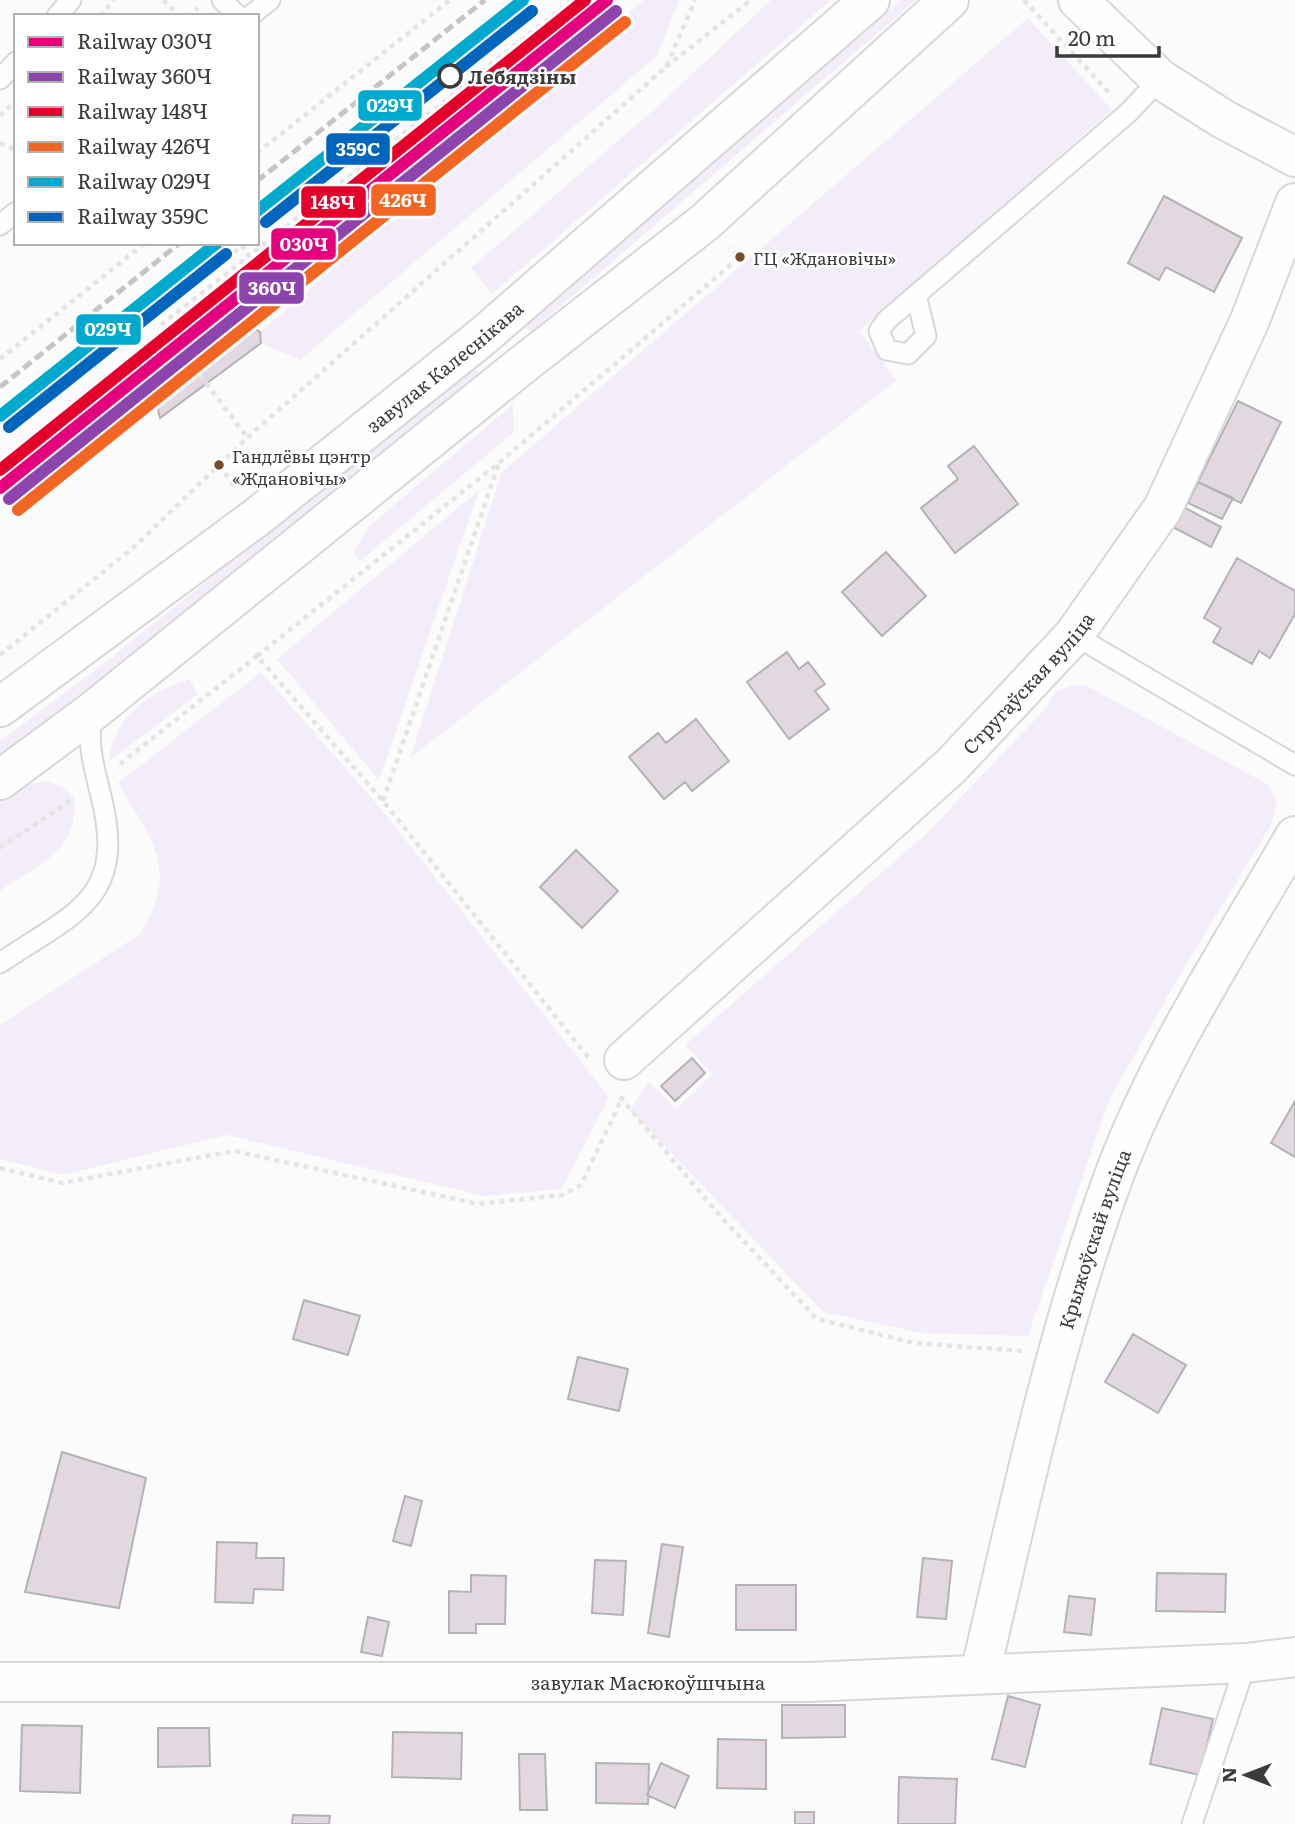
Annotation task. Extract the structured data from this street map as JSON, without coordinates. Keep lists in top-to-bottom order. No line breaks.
{"streets":{"street":["завулак Калеснікава","Стругаўская вуліца","Крыжоўскай вуліца","завулак Масюкоўшчына"]},"crossings":[["Крыжоўскай вуліца","завулак Масюкоўшчына"]],"places":["Лебядзіны","ГЦ «Ждановічы»","Гандлёвы цэнтр «Ждановічы»"],"lines":["rail line 030Ч","rail line 148Ч","rail line 029Ч","rail line 360Ч","rail line 359С","rail line 426Ч"],"legend":["Railway 030Ч","Railway 360Ч","Railway 148Ч","Railway 426Ч","Railway 029Ч","Railway 359С"],"scale_bar":"20 m","north":"left"}
